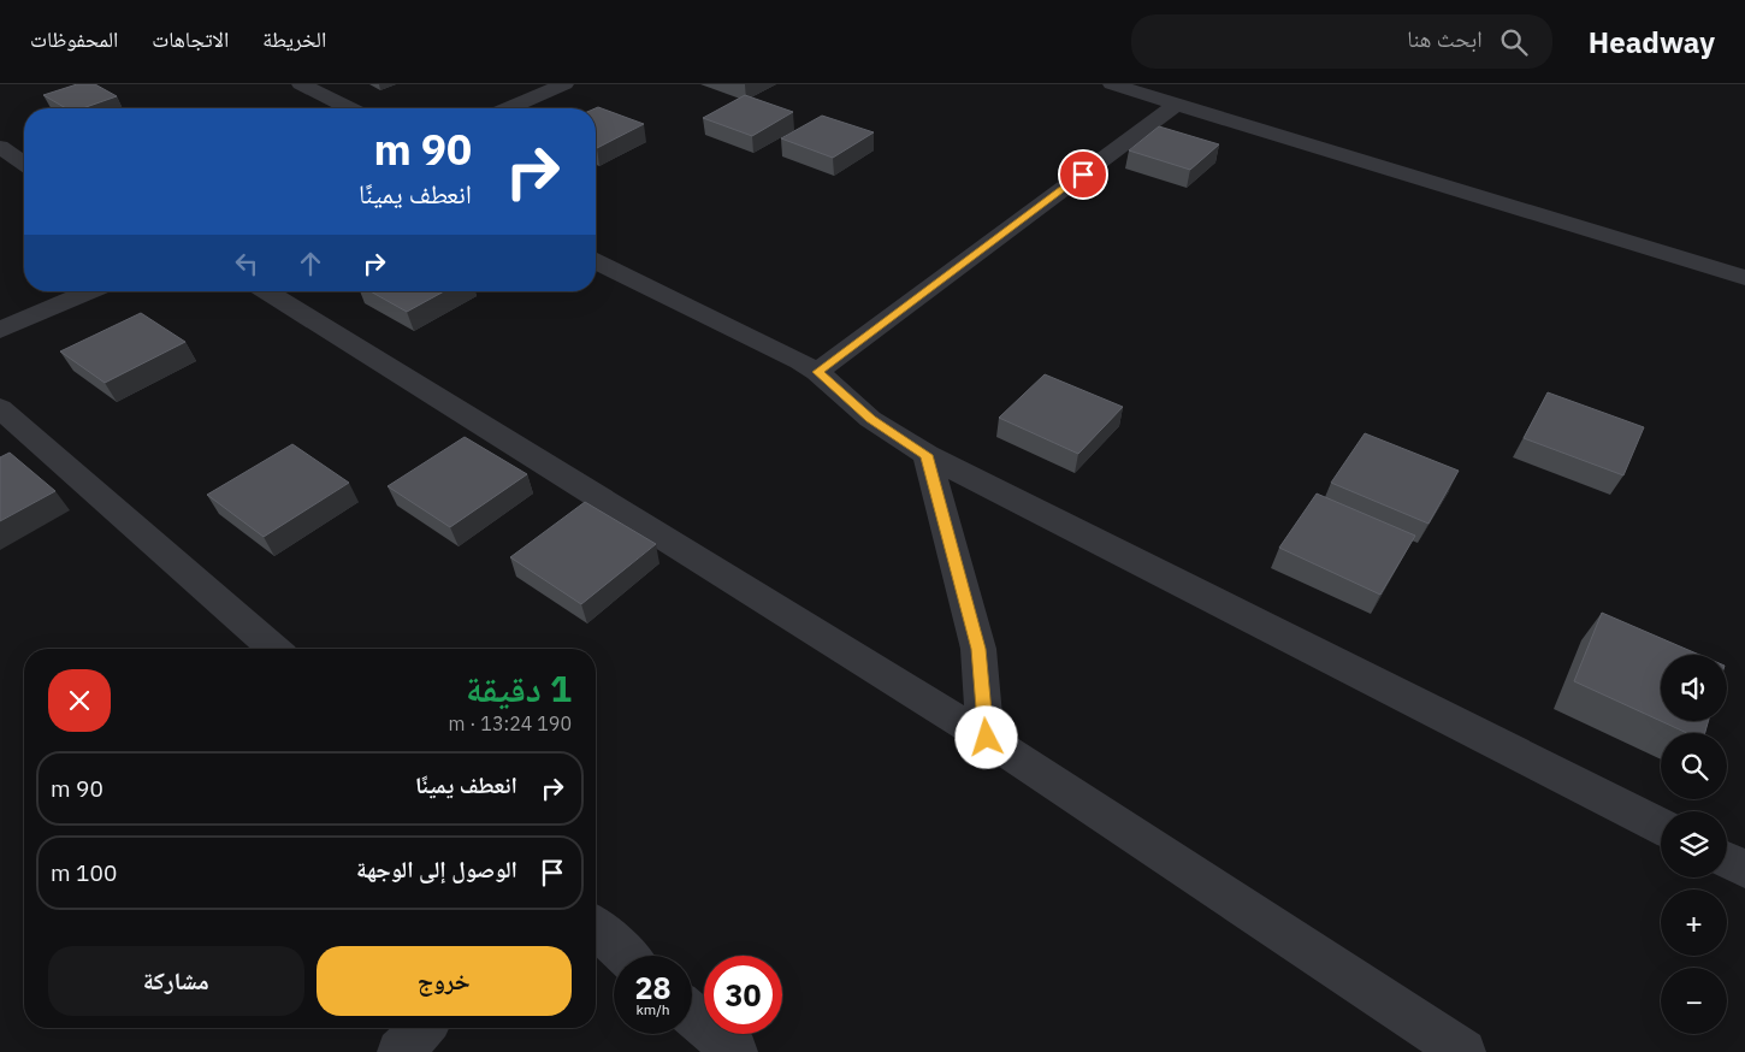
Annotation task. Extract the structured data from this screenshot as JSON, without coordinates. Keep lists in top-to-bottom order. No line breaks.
{"page":{"header":"Headway","search":"ابحث هنا","nav":["الخريطة","الاتجاهات","المحفوظات"],"turn":["90 m","انعطف يمينًا"],"heading":["1 دقيقة","190 m · 13:24"],"map_buttons":["+","−"],"list":[{"name":"انعطف يمينًا","value":"90 m"},{"name":"الوصول إلى الوجهة","value":"100 m"}],"buttons":["خروج","مشاركة"],"speed":"28 km/h","limit":"30"}}
